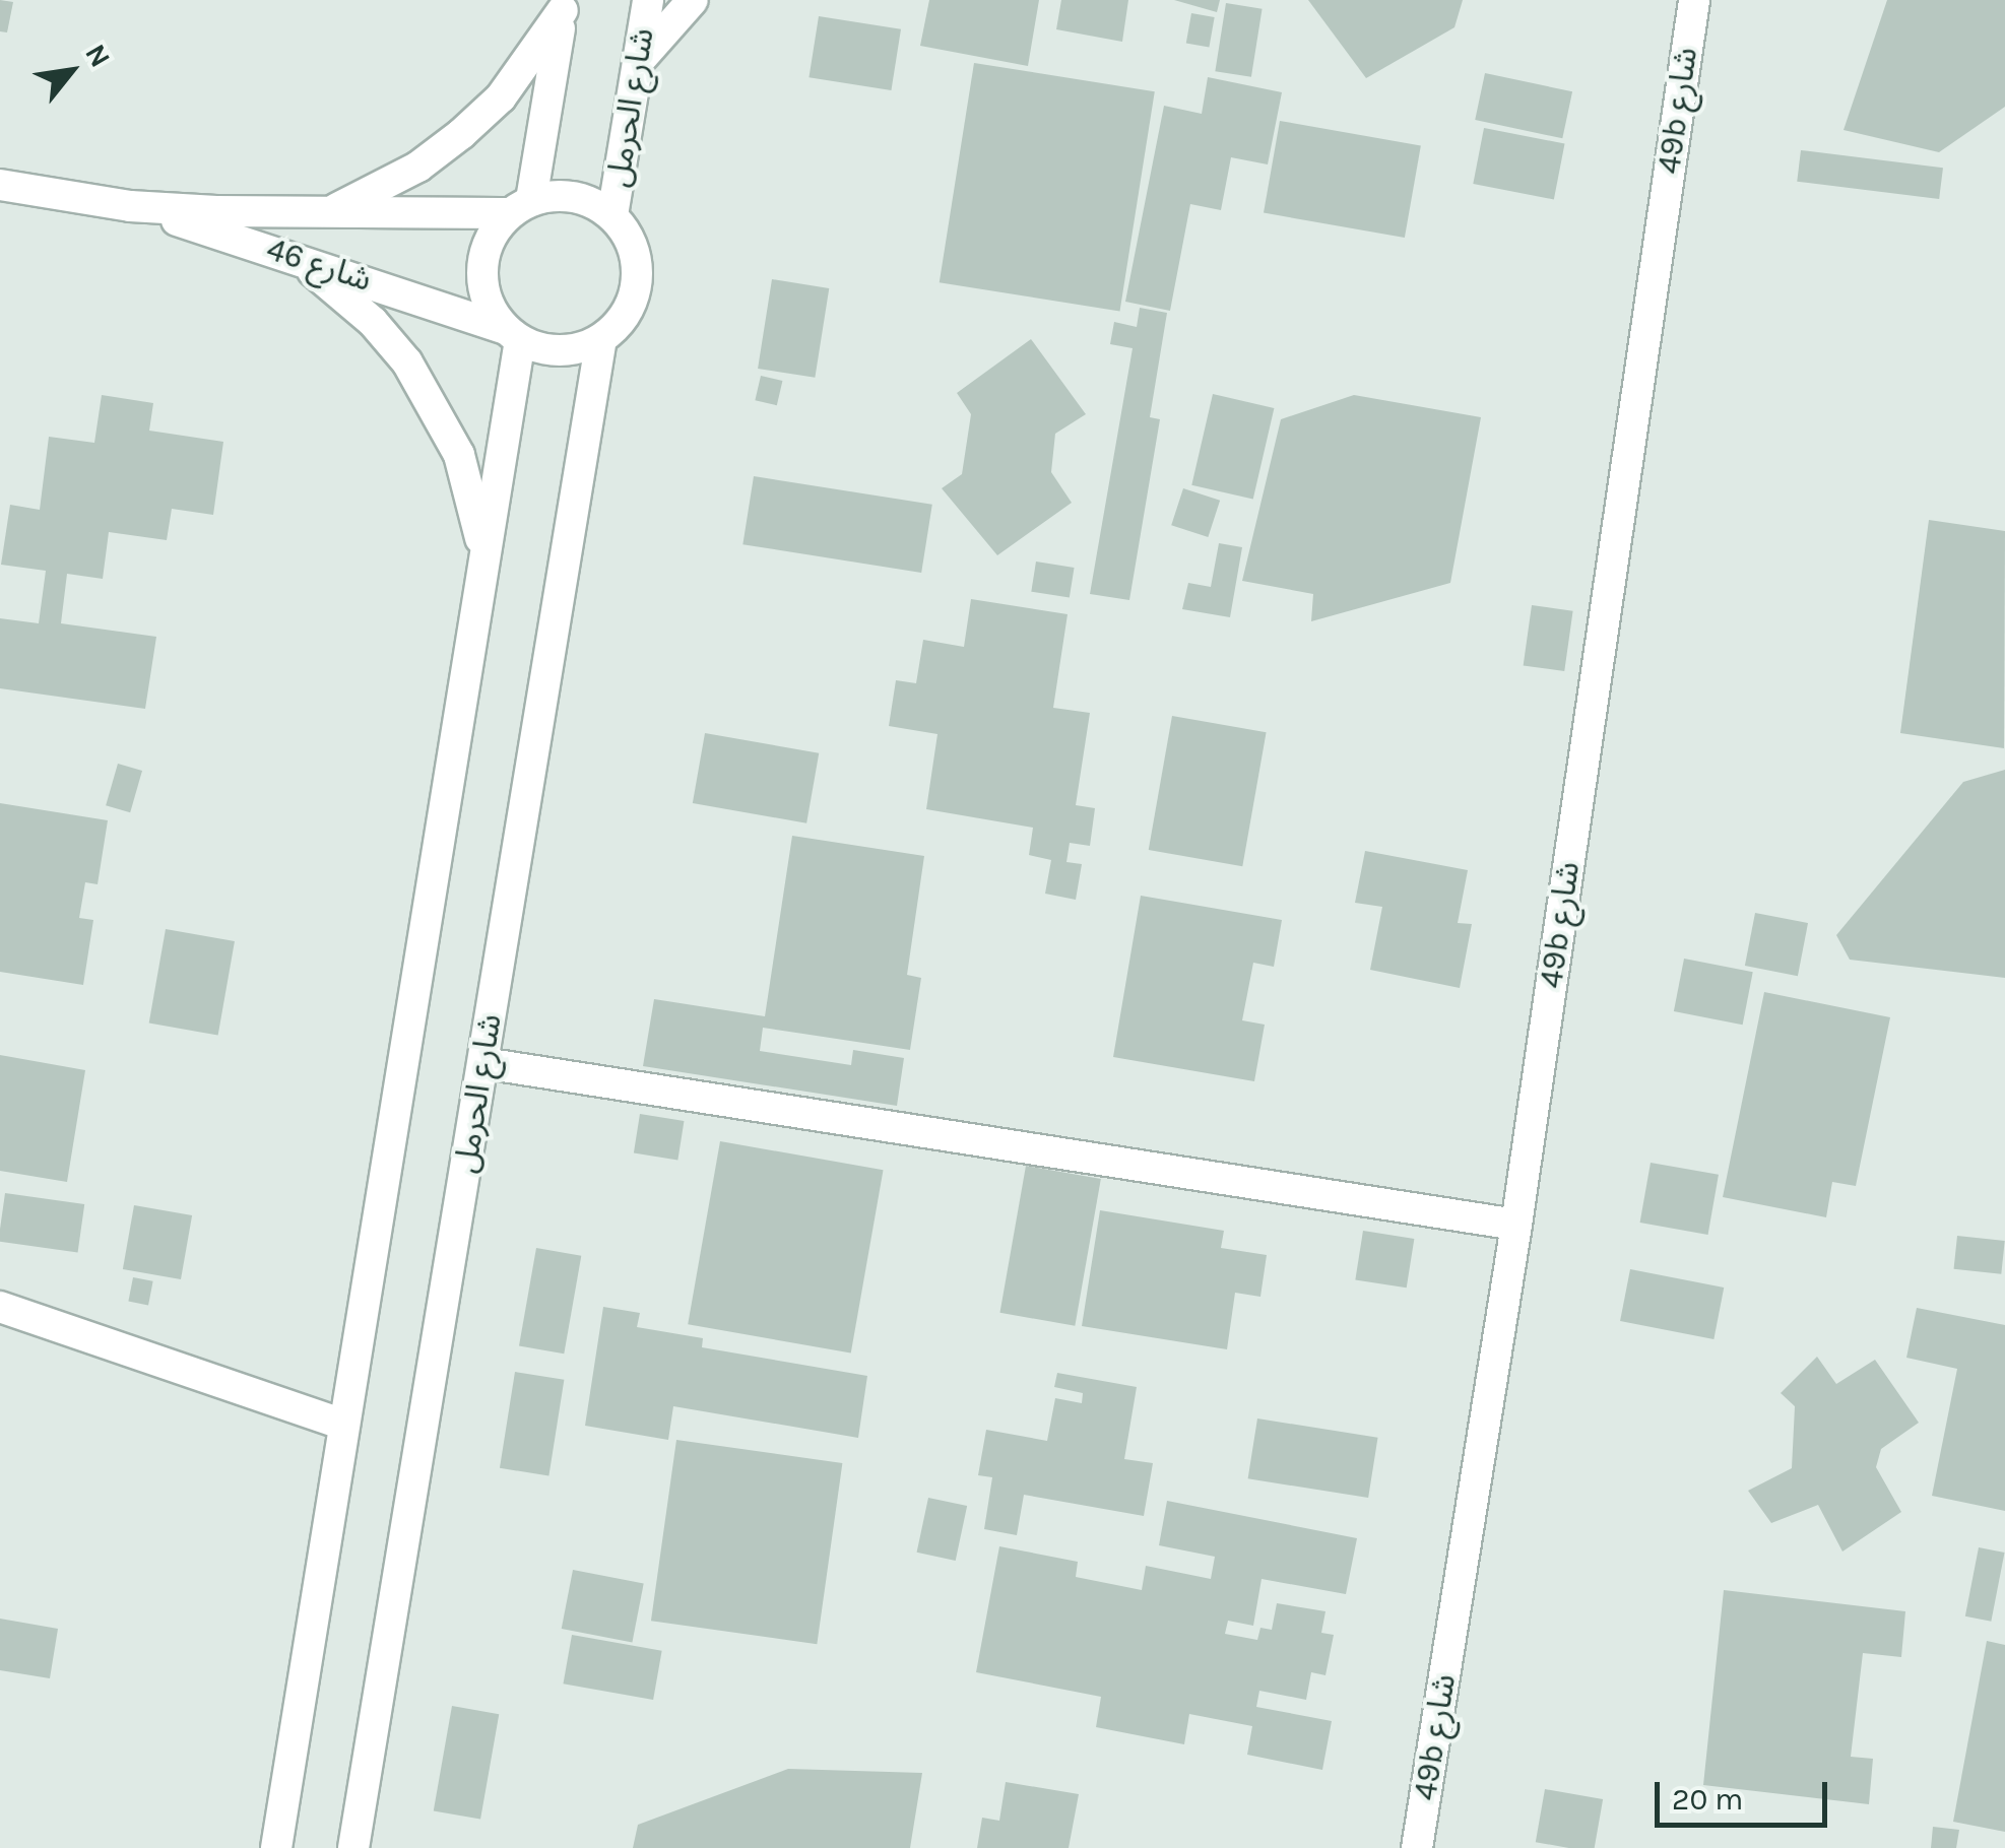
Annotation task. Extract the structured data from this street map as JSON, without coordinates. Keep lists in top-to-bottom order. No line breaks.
{"streets":{"street":["شارع الحرمل","49b شارع","شارع 46"]},"crossings":[["شارع الحرمل","شارع 46"]],"scale_bar":"20 m","north":"top right"}
